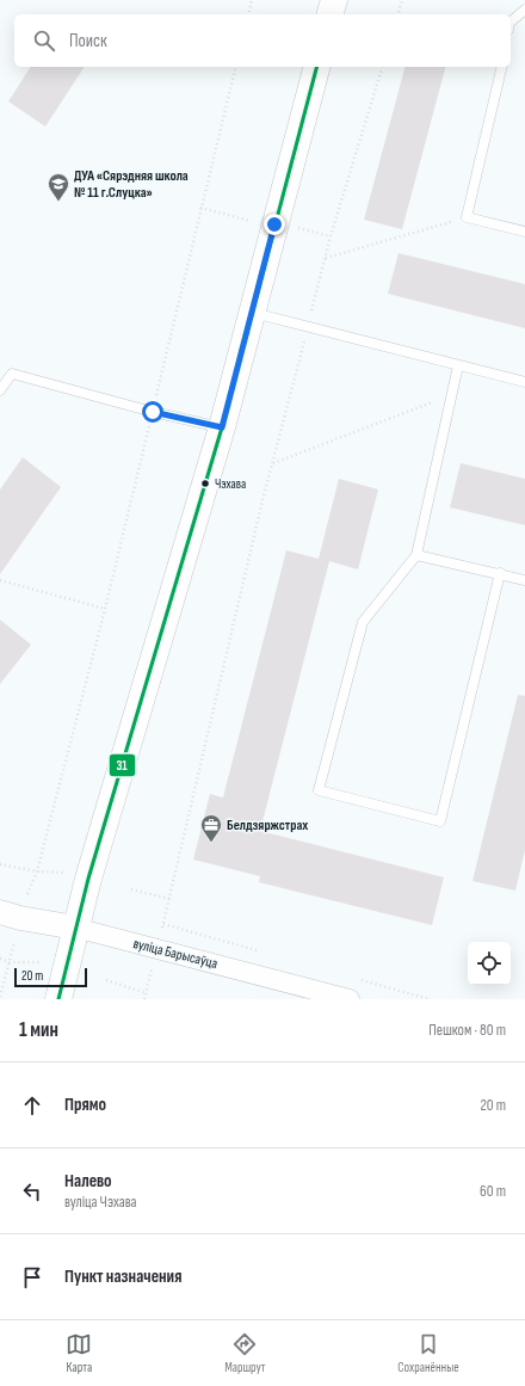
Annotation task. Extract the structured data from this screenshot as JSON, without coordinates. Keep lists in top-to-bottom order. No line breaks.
{"streets":{"street":["вуліца Барысаўца"]},"places":{"school or university":["ДУА «Сярэдняя школа № 11 г.Слуцка»"],"other":["Чэхава"],"office":["Белдзяржстрах"]},"lines":["transit line 31"],"scale_bar":"20 m","page":{"search":"Поиск","scale":"20 m","heading":["1 мин","Пешком · 80 m"],"list":[["Прямо","20 m"],["Налево","вуліца Чэхава","60 m"],"Пункт назначения"],"nav":["Карта","Маршрут","Сохранённые"]}}
